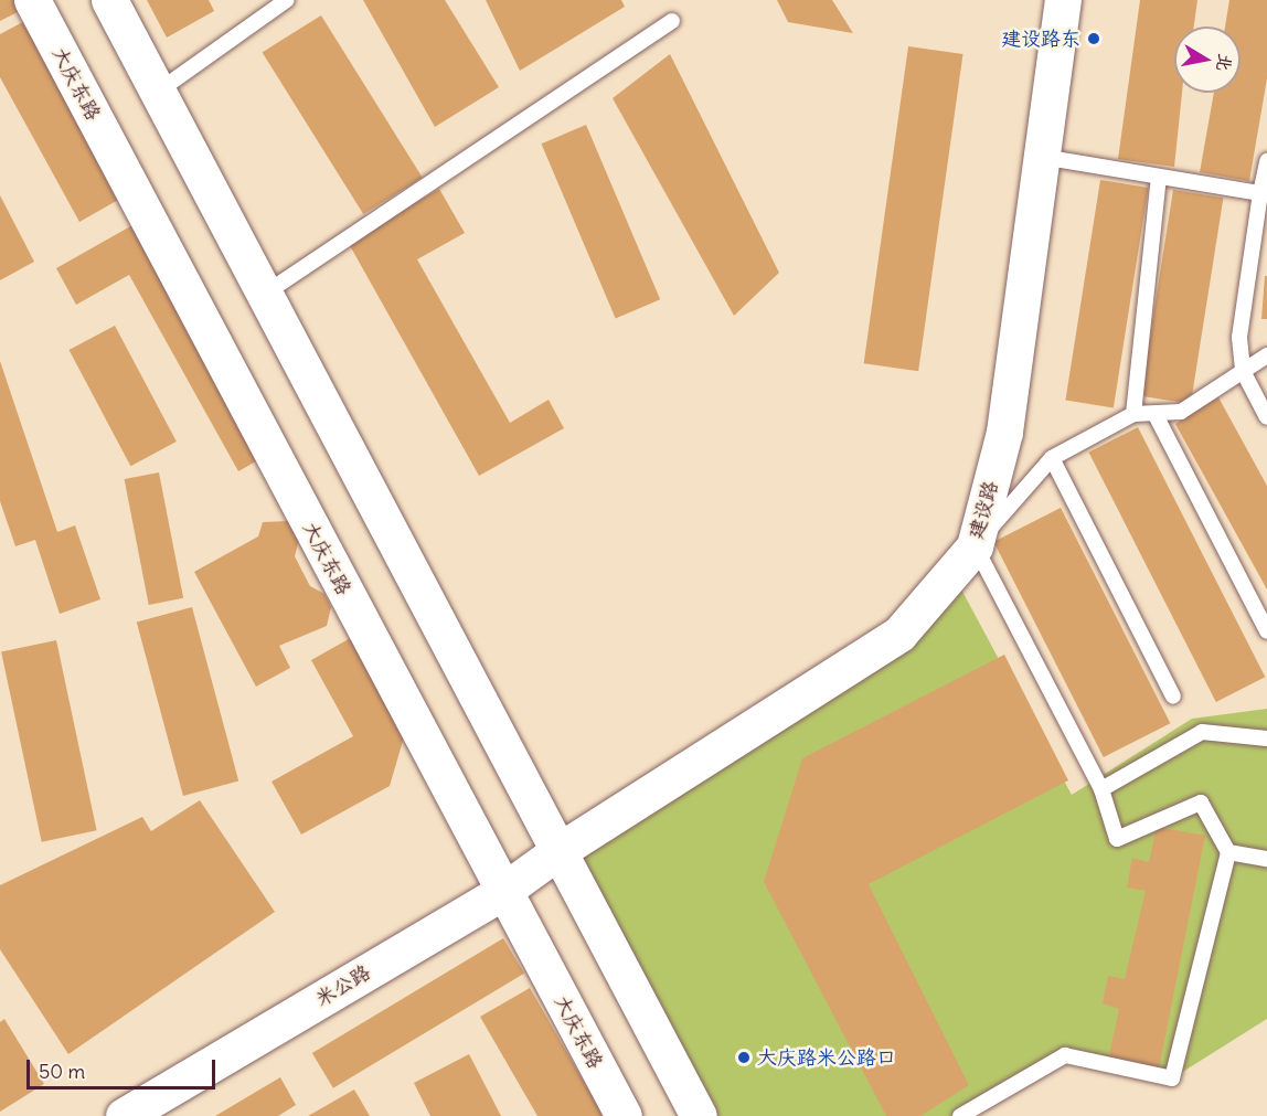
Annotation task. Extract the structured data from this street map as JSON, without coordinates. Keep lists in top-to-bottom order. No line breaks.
{"streets":{"main road":["大庆东路","建设路","米公路"]},"crossings":[["大庆东路","米公路"],["建设路","米公路"]],"places":["建设路东","大庆路米公路口"],"scale_bar":"50 m","north":"right"}
